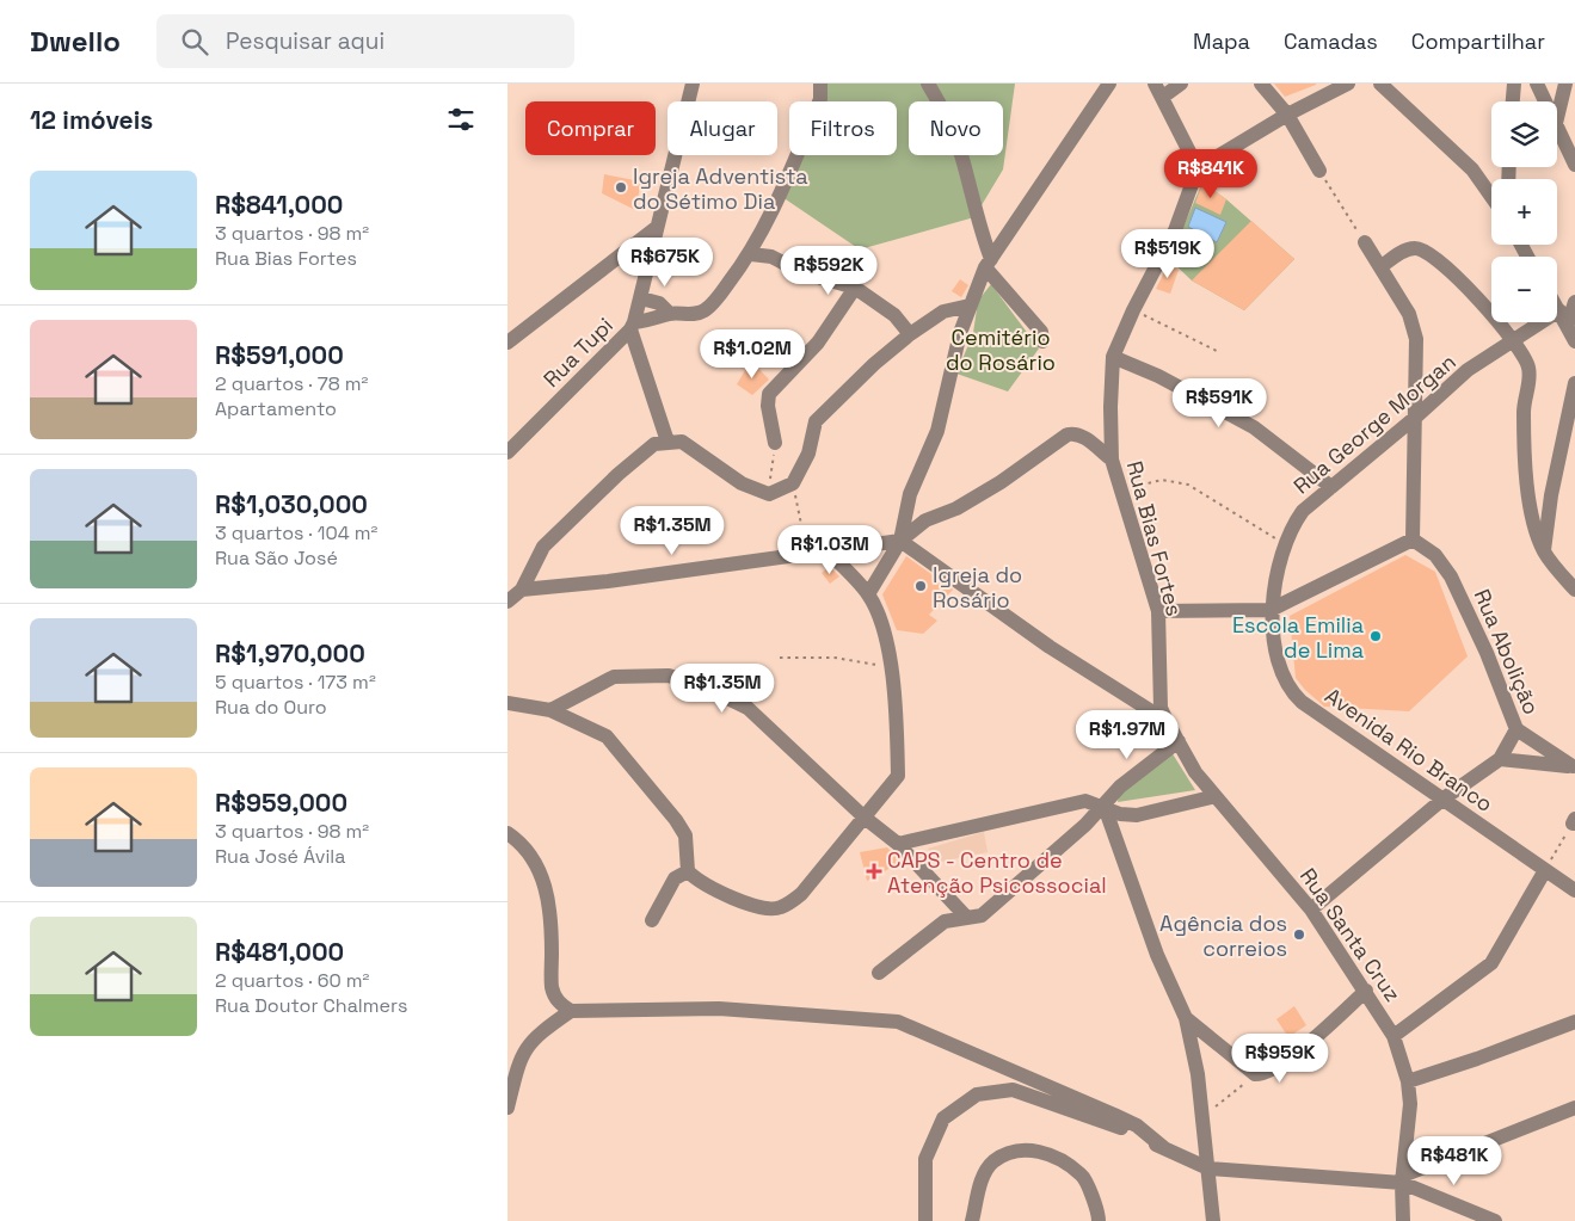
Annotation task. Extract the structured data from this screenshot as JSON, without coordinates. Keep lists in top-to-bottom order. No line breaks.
{"streets":{"street":["Rua Tupi","Rua George Morgan","Rua Bias Fortes","Rua Abolição","Avenida Rio Branco","Rua Santa Cruz"]},"crossings":[["Rua George Morgan","Avenida Rio Branco"],["Rua Bias Fortes","Rua Santa Cruz"]],"parks":["Cemitério do Rosário"],"places":{"other":["Igreja Adventista do Sétimo Dia","Igreja do Rosário","Escola Emilia de Lima","Agência dos correios"],"health":["CAPS - Centro de Atenção Psicossocial"]},"page":{"header":"Dwello","search":"Pesquisar aqui","nav":["Mapa","Camadas","Compartilhar"],"heading":"12 imóveis","map_buttons":["+","−"],"chip":["Comprar","Alugar","Filtros","Novo"],"price":["R$841K","R$519K","R$675K","R$592K","R$1.02M","R$591K","R$1.35M","R$1.03M","R$1.35M","R$1.97M","R$959K","R$481K"],"list":[{"name":"R$841,000","note":"3 quartos · 98 m² · Rua Bias Fortes"},{"name":"R$591,000","note":"2 quartos · 78 m² · Apartamento"},{"name":"R$1,030,000","note":"3 quartos · 104 m² · Rua São José"},{"name":"R$1,970,000","note":"5 quartos · 173 m² · Rua do Ouro"},{"name":"R$959,000","note":"3 quartos · 98 m² · Rua José Ávila"},{"name":"R$481,000","note":"2 quartos · 60 m² · Rua Doutor Chalmers"}]}}
